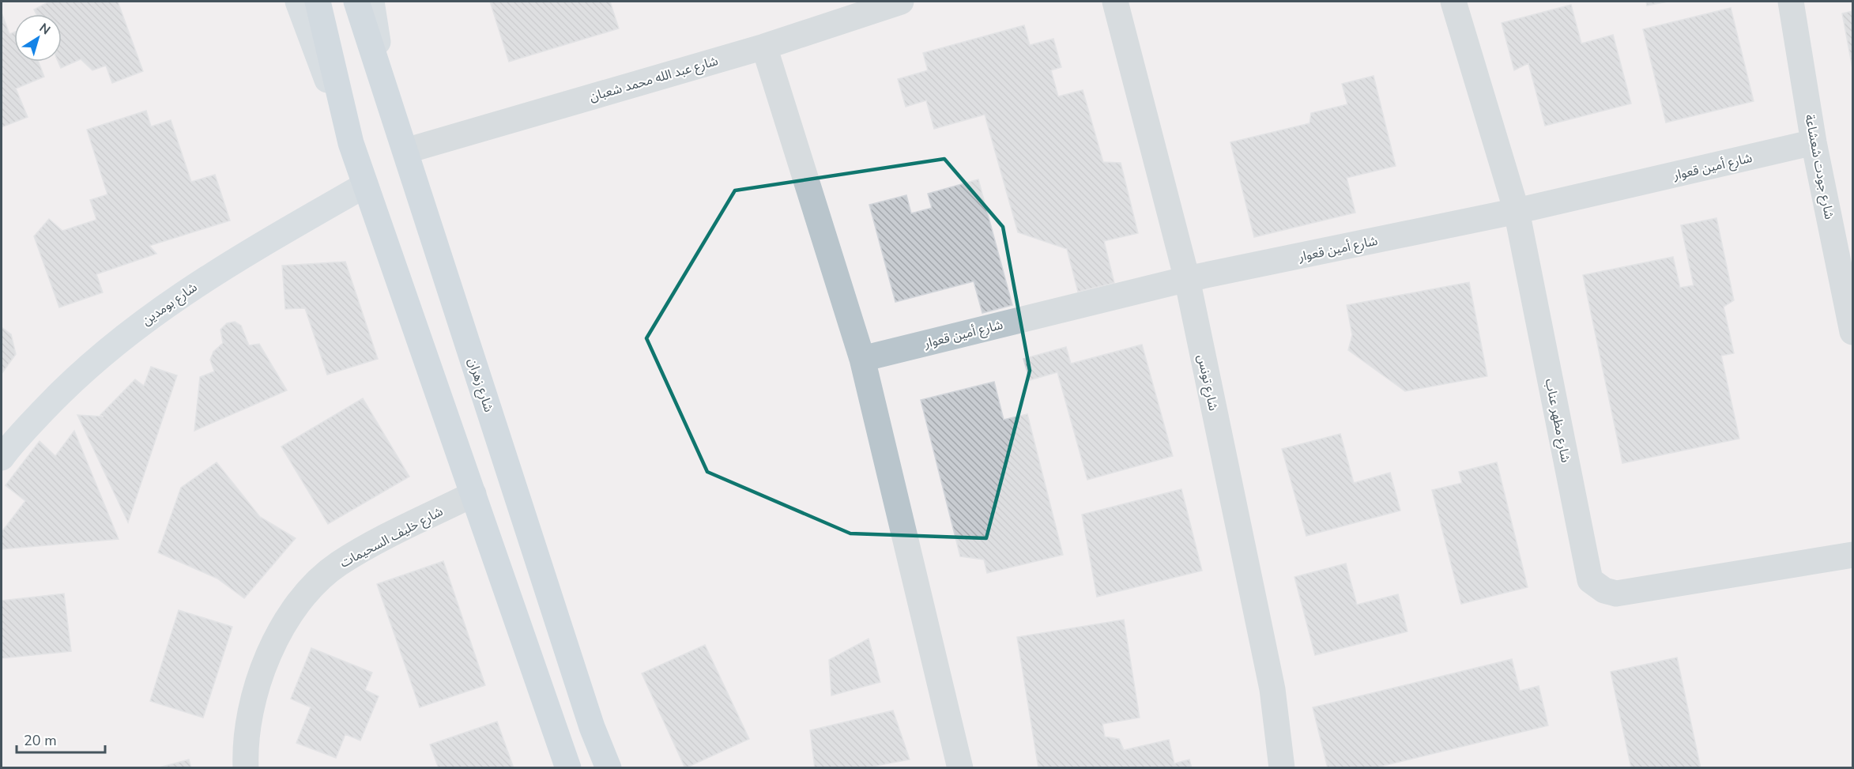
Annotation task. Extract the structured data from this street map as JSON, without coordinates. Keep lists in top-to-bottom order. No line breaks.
{"streets":{"main road":["شارع زهران"],"street":["شارع عبد الله محمد شعبان","شارع أمين قعوار","شارع جودت شعشاعة","شارع بومدين","شارع تونس","شارع مظهر عناب","شارع خليف السحيمات"]},"crossings":[["شارع عبد الله محمد شعبان","شارع زهران"],["شارع أمين قعوار","شارع جودت شعشاعة"],["شارع أمين قعوار","شارع تونس"],["شارع أمين قعوار","شارع مظهر عناب"]],"scale_bar":"20 m","north":"top right"}
